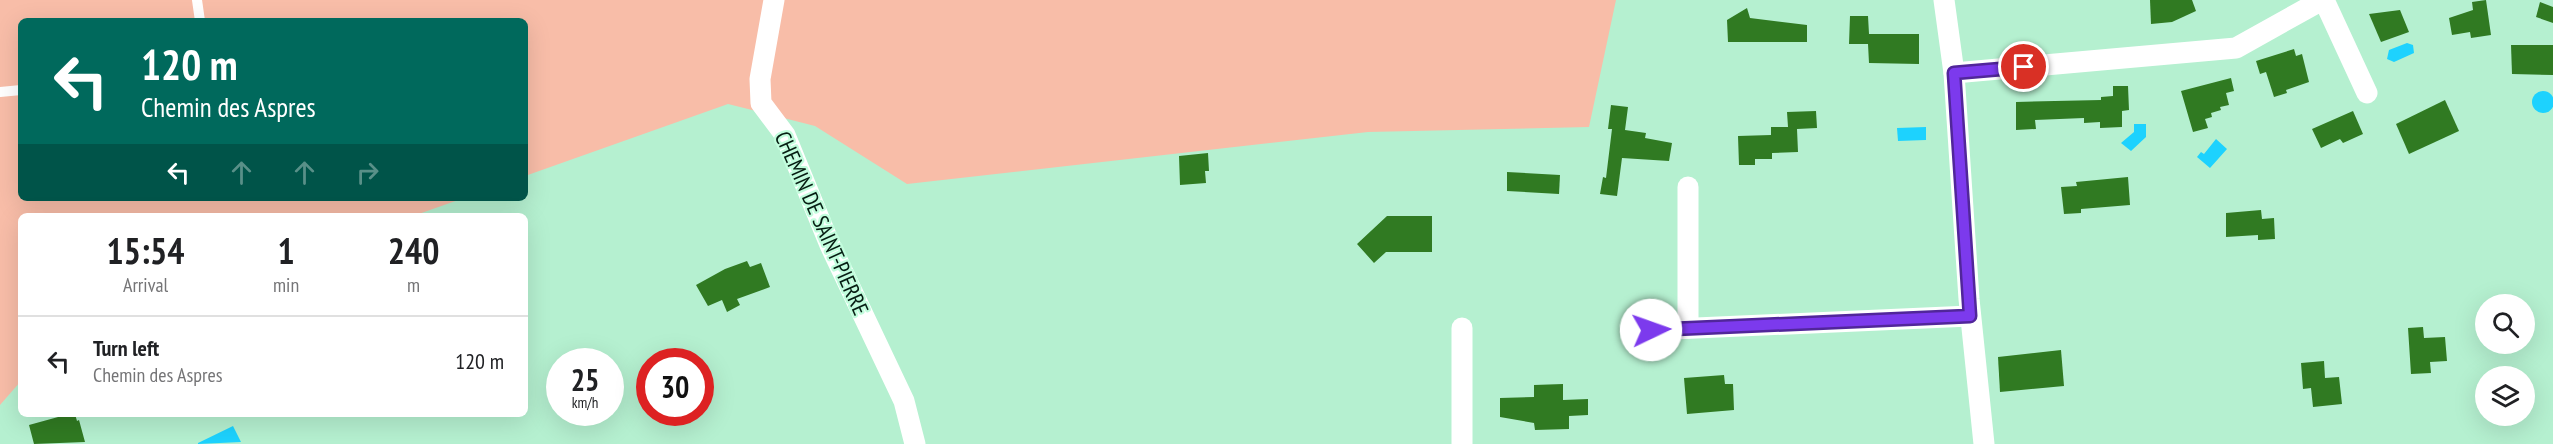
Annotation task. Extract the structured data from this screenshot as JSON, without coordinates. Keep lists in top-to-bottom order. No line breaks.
{"streets":{"street":["CHEMIN DE SAINT-PIERRE"]},"page":{"turn":["120 m","Chemin des Aspres"],"eta":["15:54","Arrival","1","min","240","m"],"list":[{"name":"Turn left","note":"Chemin des Aspres","value":"120 m"}],"speed":"25 km/h","limit":"30"}}
